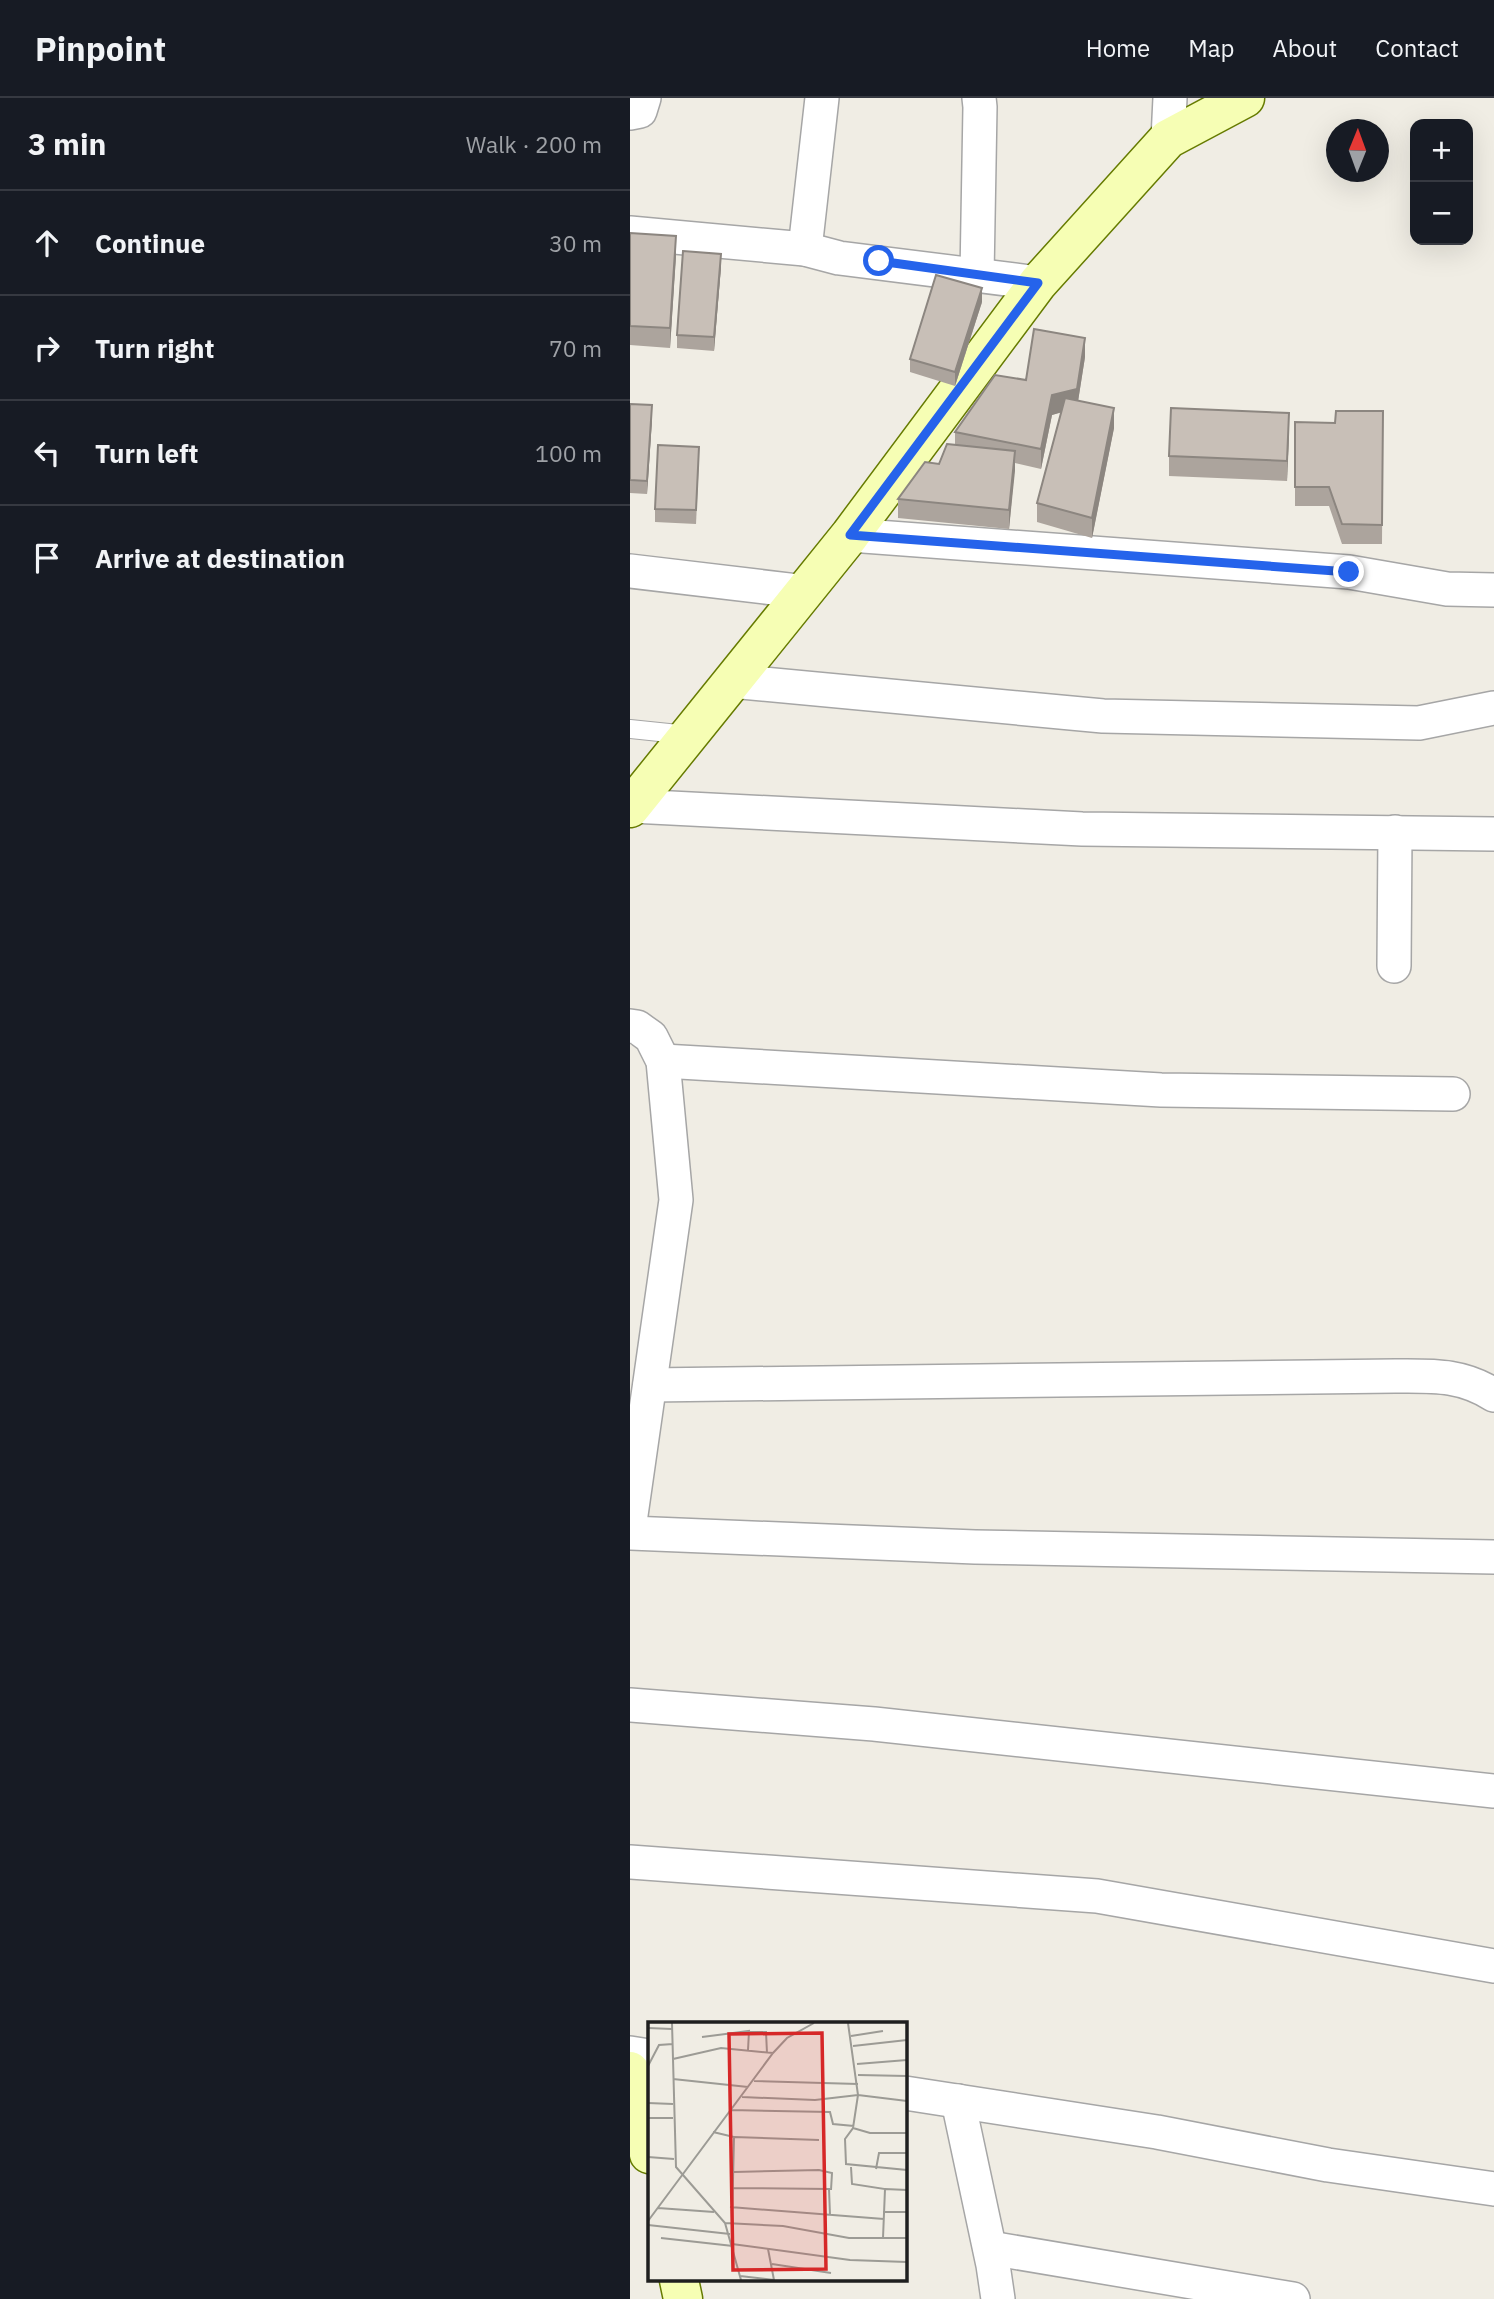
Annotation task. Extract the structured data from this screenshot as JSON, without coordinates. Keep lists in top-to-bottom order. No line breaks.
{"north":"top","page":{"header":"Pinpoint","nav":["Home","Map","About","Contact"],"heading":["3 min","Walk · 200 m"],"map_buttons":["+","−"],"list":[["Continue","30 m"],["Turn right","70 m"],["Turn left","100 m"],"Arrive at destination"]}}
